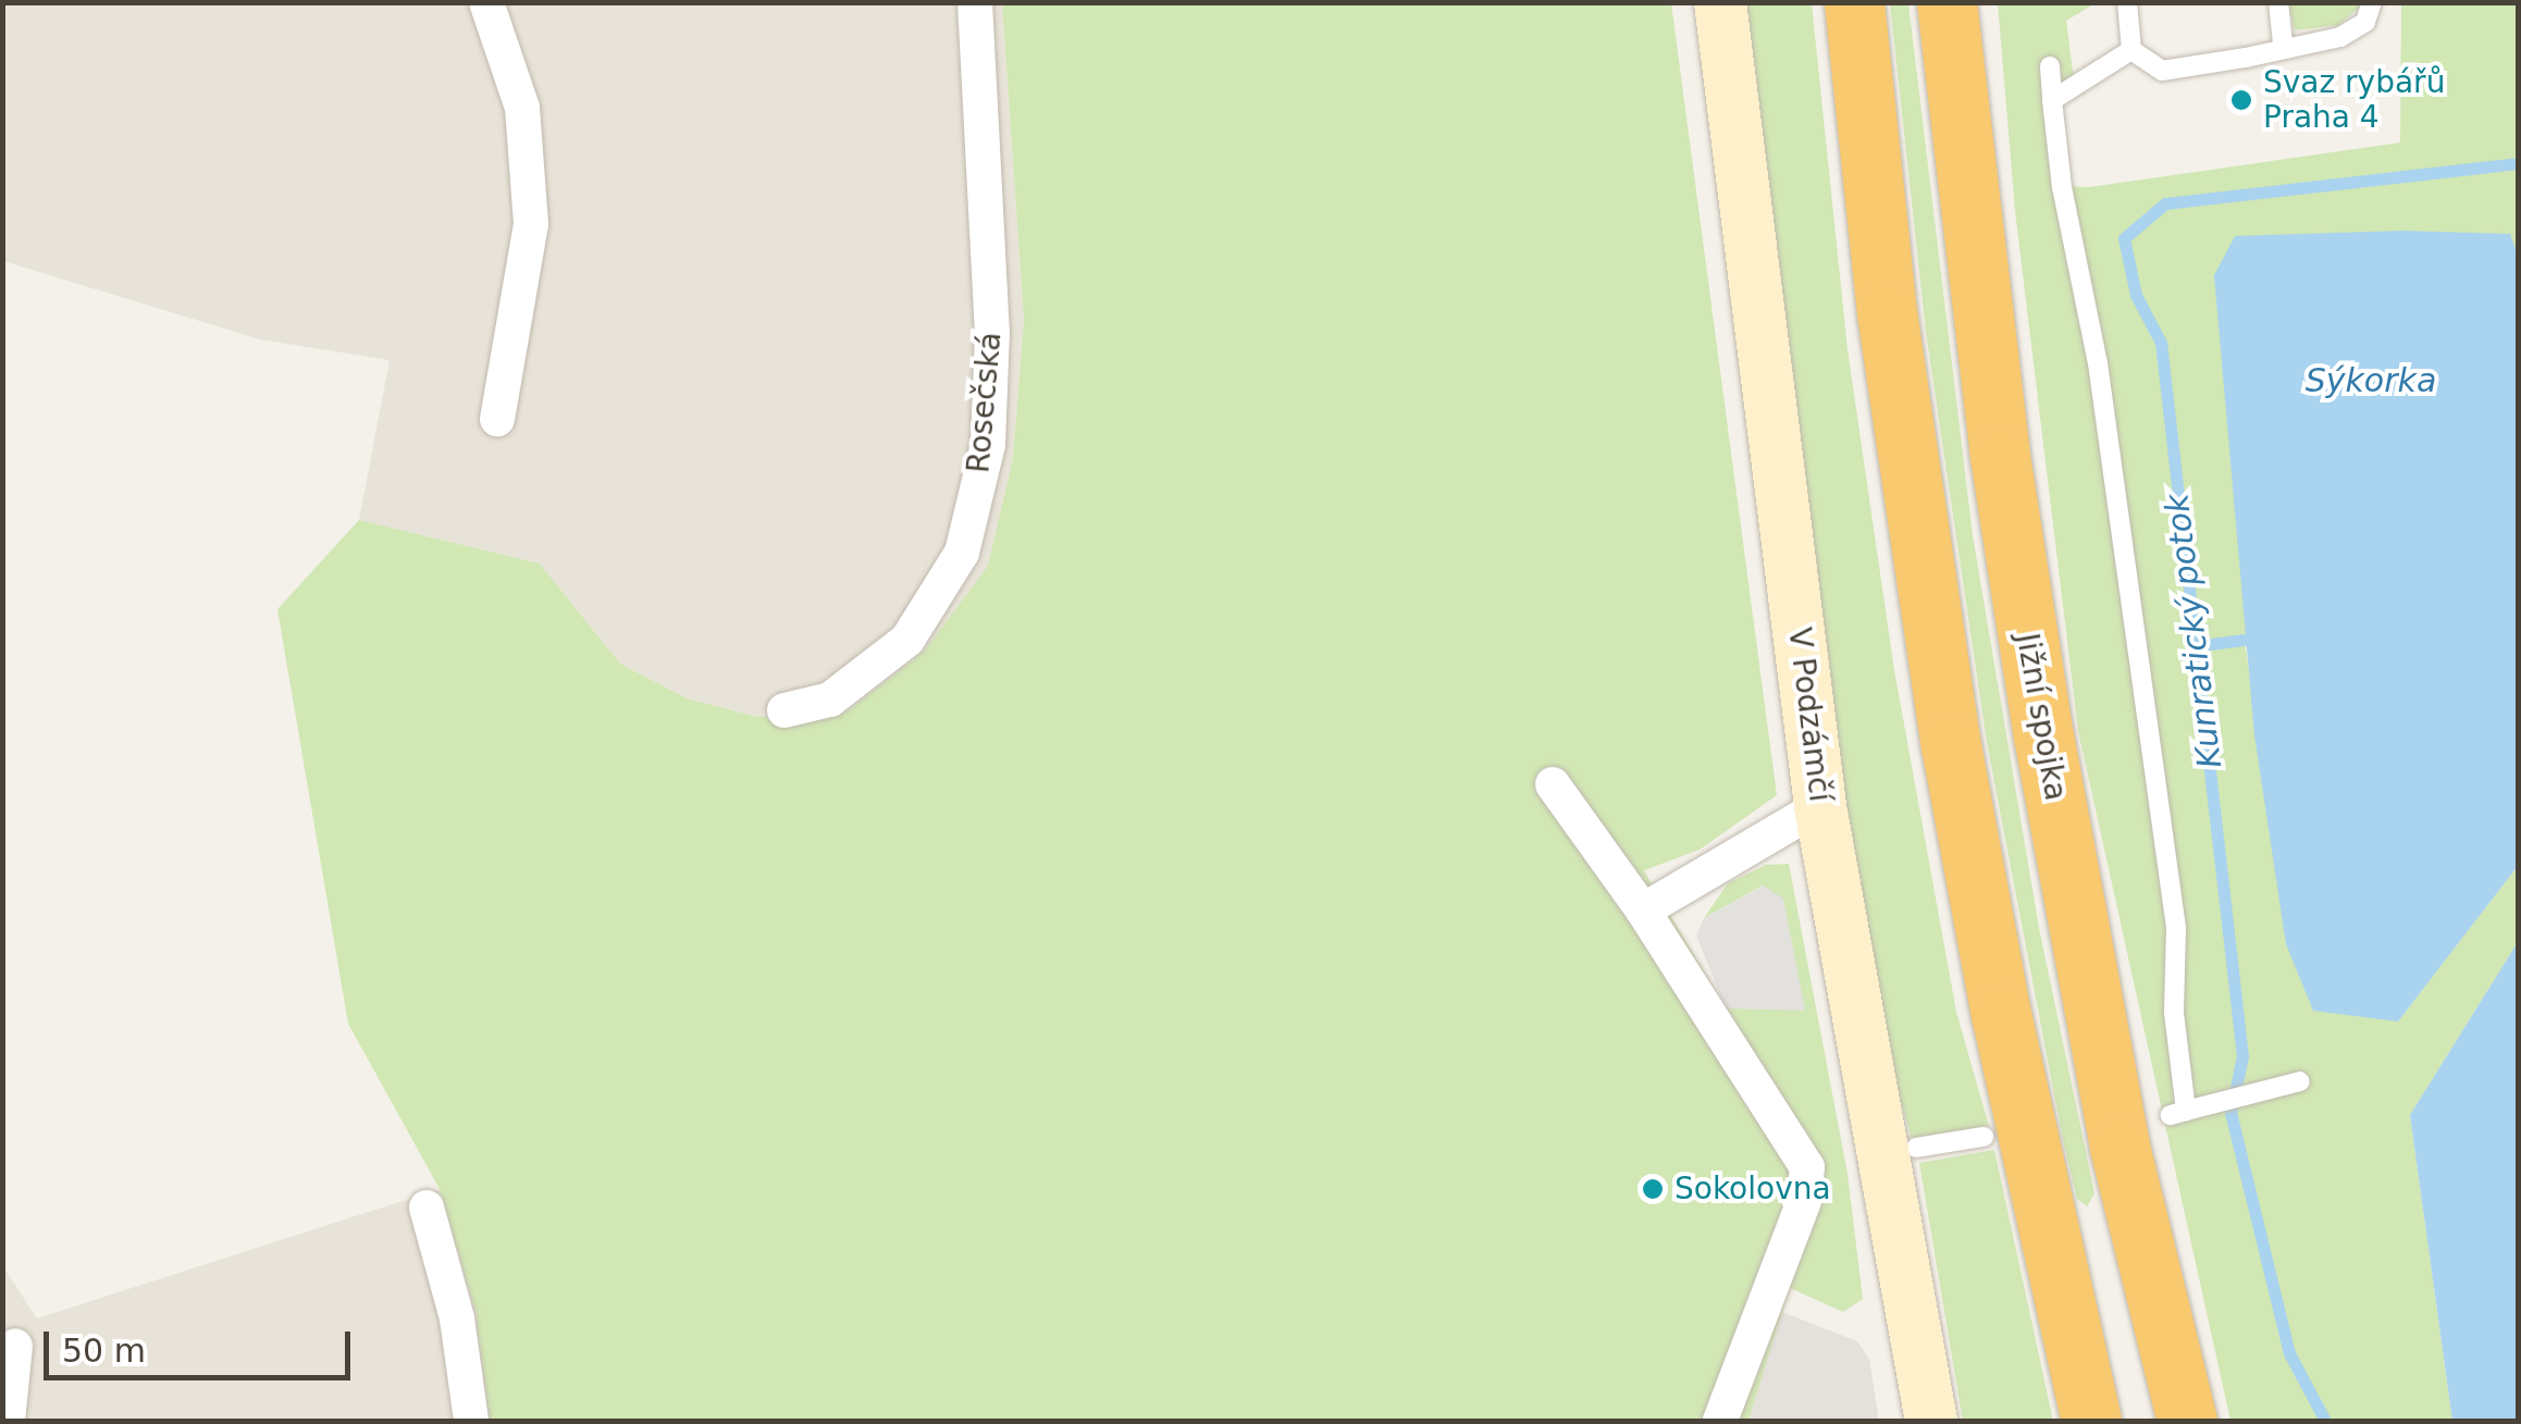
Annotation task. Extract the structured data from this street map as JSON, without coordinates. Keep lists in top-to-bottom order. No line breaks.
{"streets":{"highway":["Jižní spojka"],"street":["Rosečská","V Podzámčí"]},"water":["Sýkorka","Kunratický potok"],"places":["Svaz rybářů Praha 4","Sokolovna"],"scale_bar":"50 m"}
